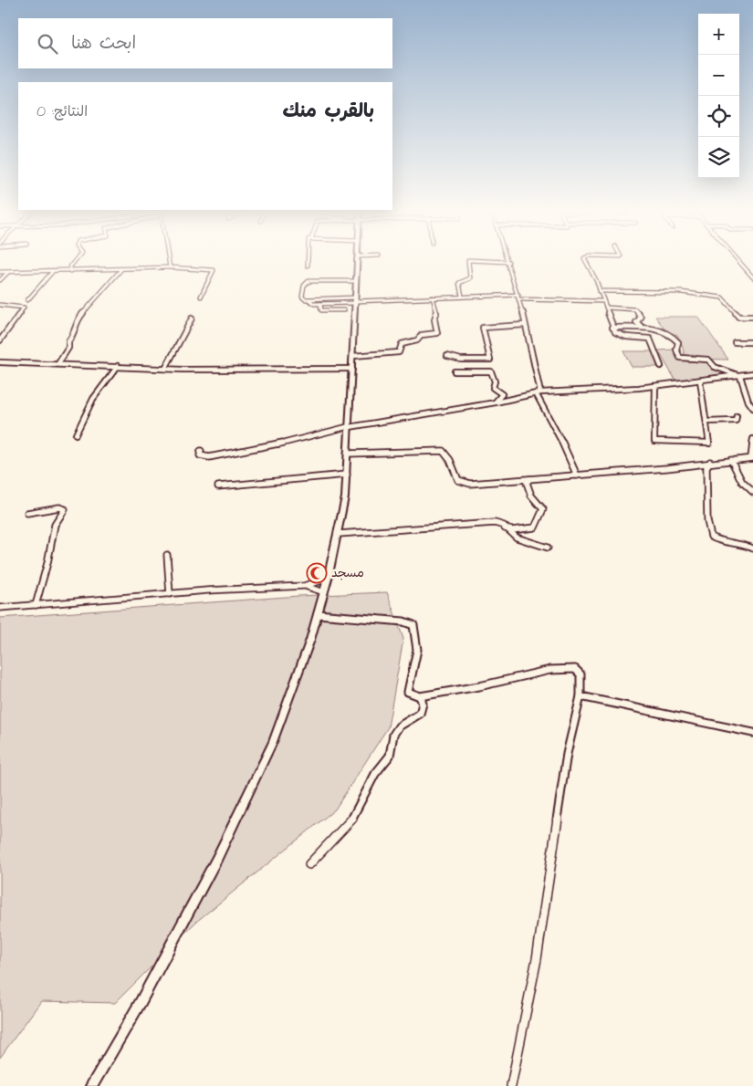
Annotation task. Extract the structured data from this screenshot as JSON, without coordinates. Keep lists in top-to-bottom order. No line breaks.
{"places":{"mosque":["مسجد"]},"page":{"map_buttons":["+","−"],"search":"ابحث هنا","heading":["بالقرب منك","النتائج: 0"]}}
